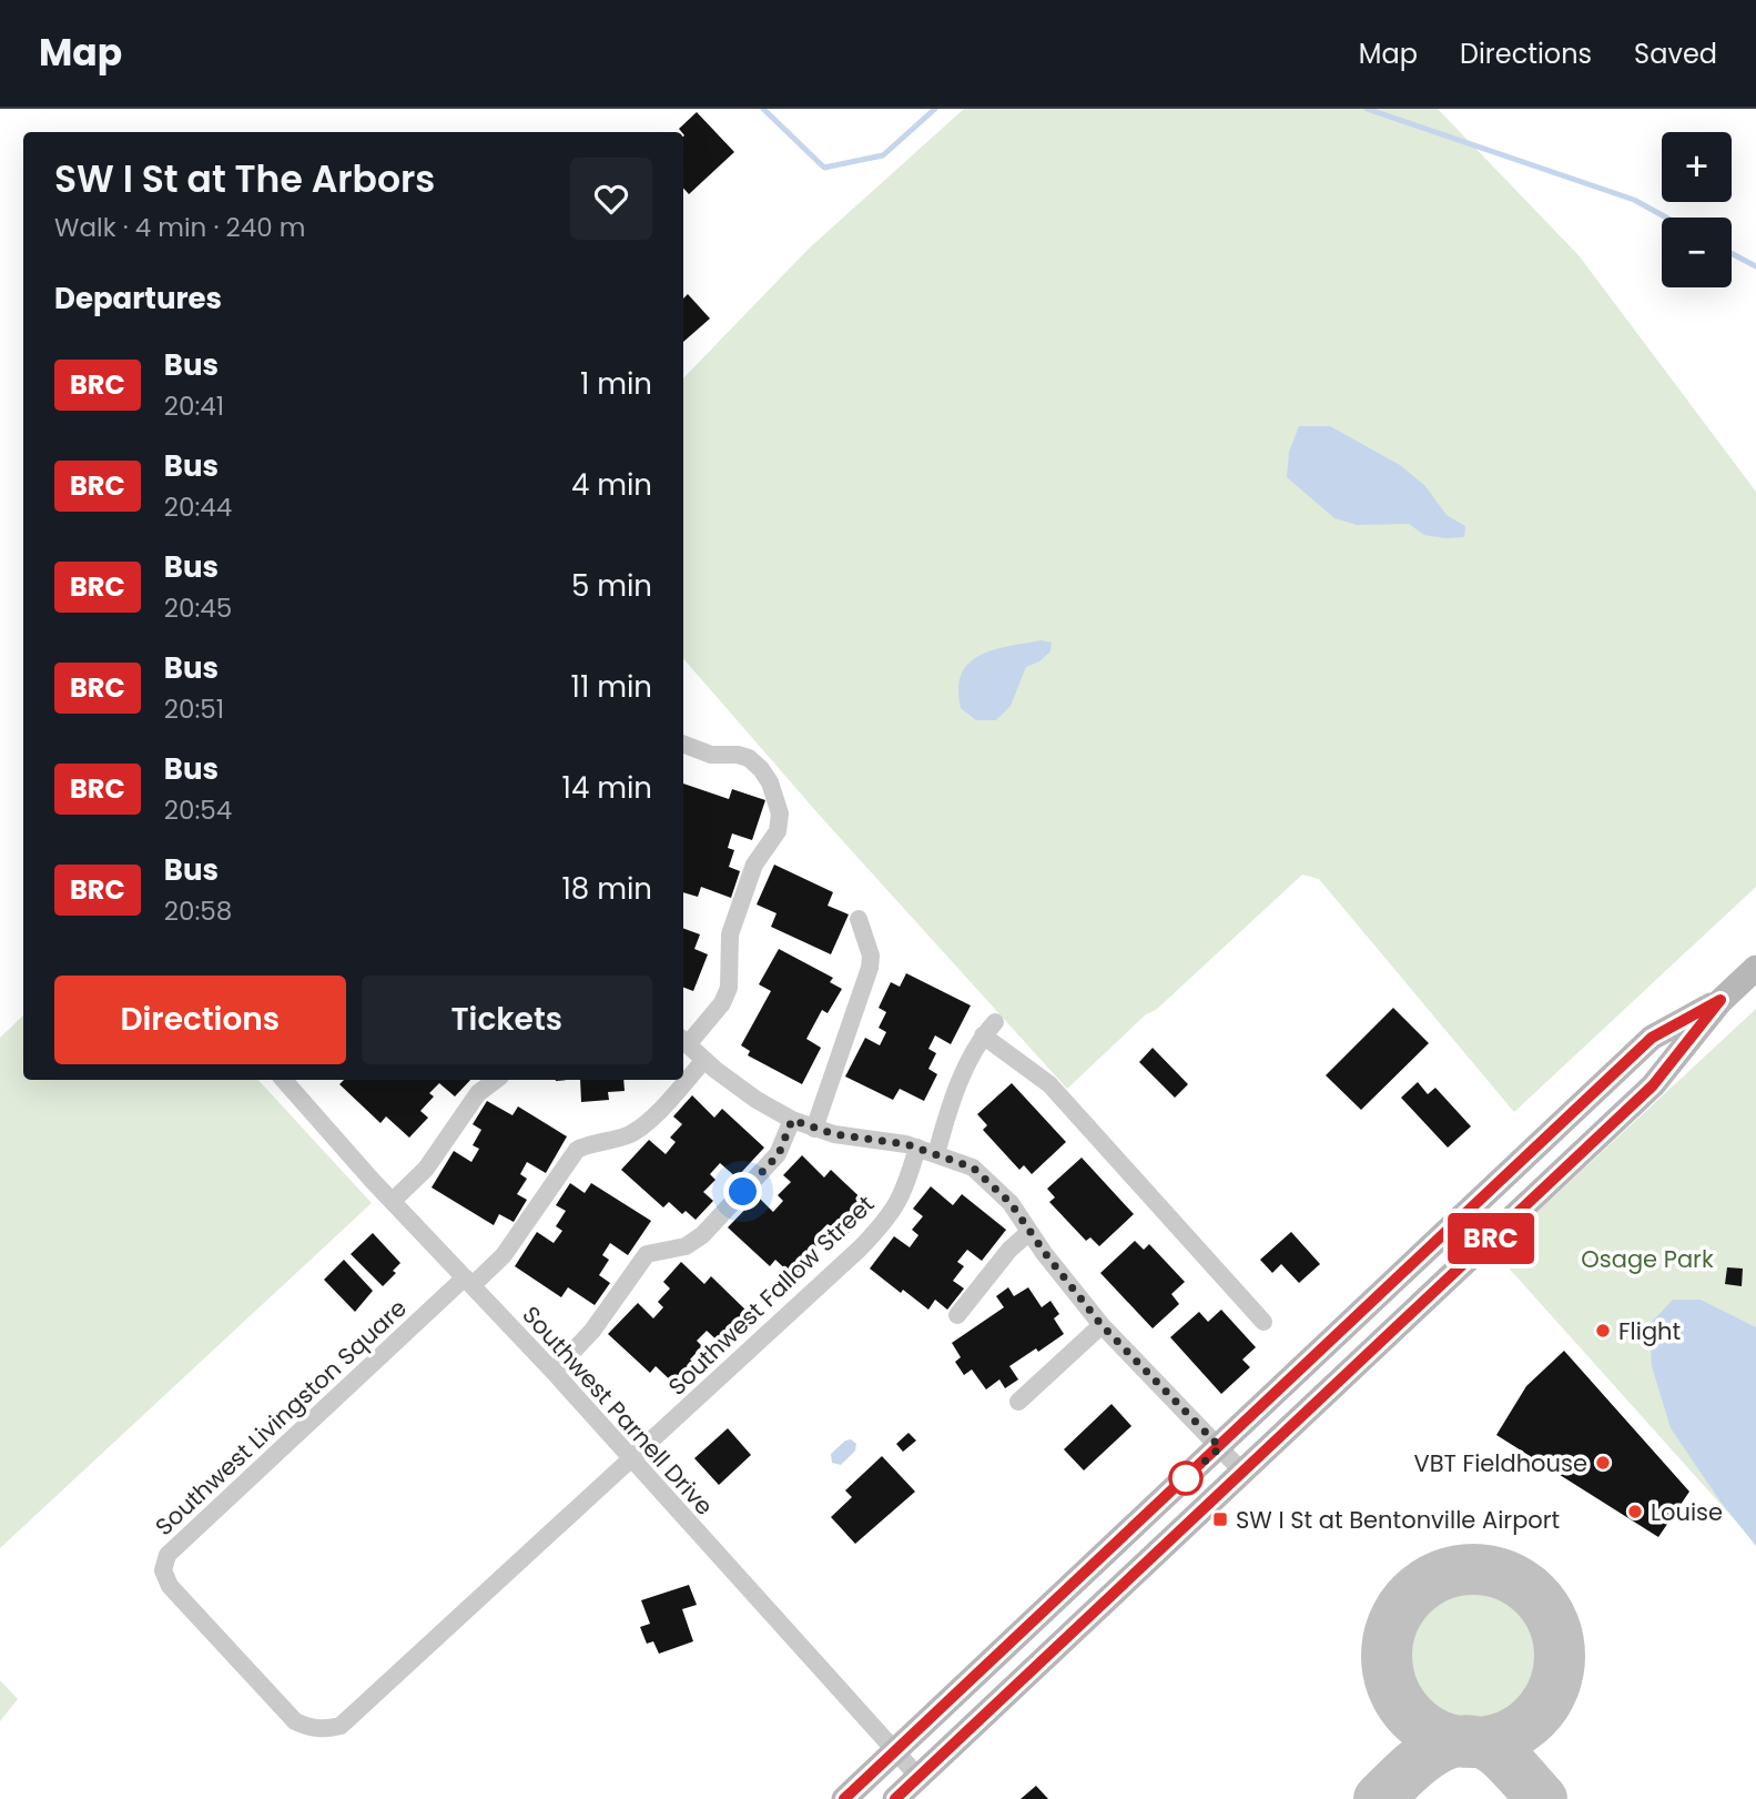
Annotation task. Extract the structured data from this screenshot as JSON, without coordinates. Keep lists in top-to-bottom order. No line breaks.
{"streets":{"street":["Southwest Fallow Street","Southwest Parnell Drive","Southwest Livingston Square"]},"crossings":[["Southwest Fallow Street","Southwest Parnell Drive"],["Southwest Fallow Street","Southwest Livingston Square"],["Southwest Parnell Drive","Southwest Livingston Square"]],"parks":["Osage Park"],"places":{"other":["Flight","VBT Fieldhouse","Louise"],"transit":["SW I St at Bentonville Airport"]},"lines":["bus line BRC"],"page":{"header":"Map","nav":["Map","Directions","Saved"],"on_map":"BRC","map_buttons":["+","−"],"heading":[["SW I St at The Arbors","Walk · 4 min · 240 m"],"Departures"],"list":[{"mark":"BRC","name":"Bus","note":"20:41","value":"1 min"},{"mark":"BRC","name":"Bus","note":"20:44","value":"4 min"},{"mark":"BRC","name":"Bus","note":"20:45","value":"5 min"},{"mark":"BRC","name":"Bus","note":"20:51","value":"11 min"},{"mark":"BRC","name":"Bus","note":"20:54","value":"14 min"},{"mark":"BRC","name":"Bus","note":"20:58","value":"18 min"}],"buttons":["Directions","Tickets"]}}
